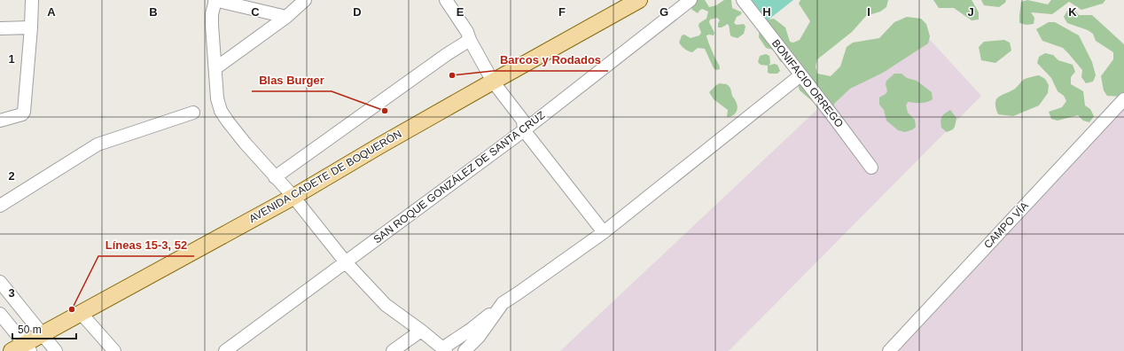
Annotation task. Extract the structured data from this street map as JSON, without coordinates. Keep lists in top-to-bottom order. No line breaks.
{"streets":{"main road":["AVENIDA CADETE DE BOQUERÓN"],"street":["BONIFACIO ORREGO","SAN ROQUE GONZÁLEZ DE SANTA CRUZ","CAMPO VÍA"]},"places":["Barcos y Rodados","Blas Burger","Líneas 15-3, 52"],"scale_bar":"50 m","grid":{"columns":["A","B","C","D","E","F","G","H","I","J","K"],"rows":["1","2","3"]}}
